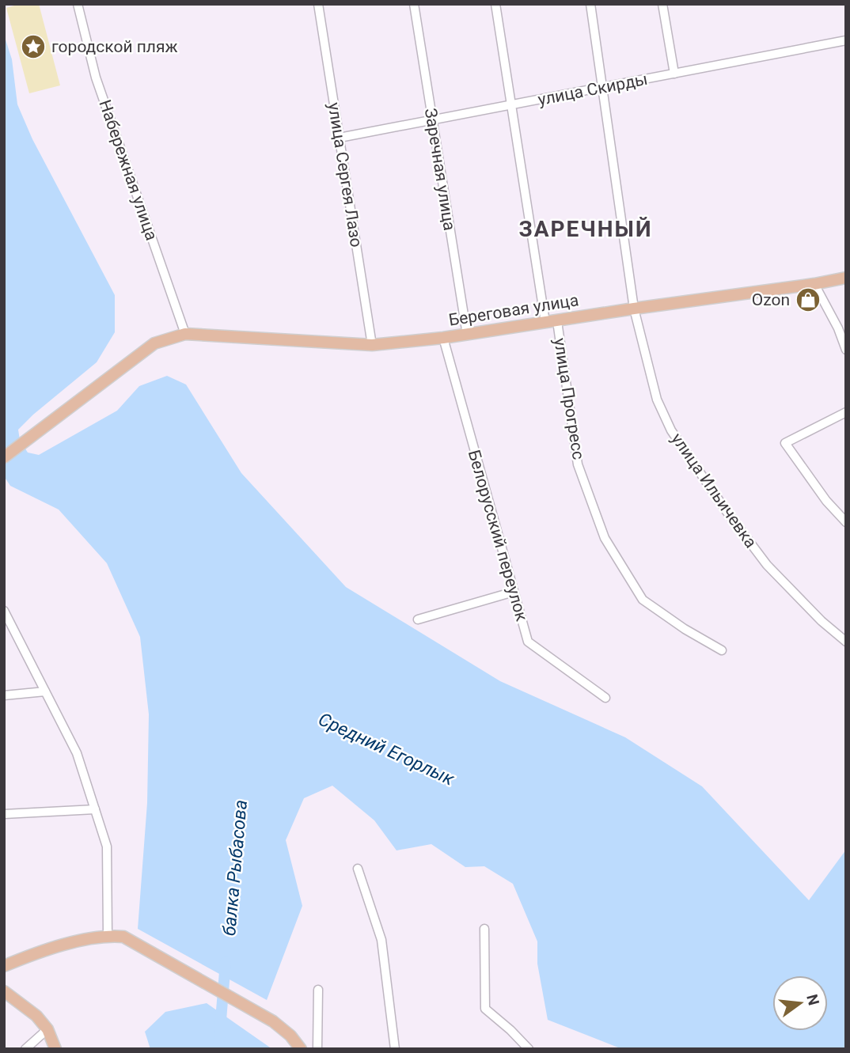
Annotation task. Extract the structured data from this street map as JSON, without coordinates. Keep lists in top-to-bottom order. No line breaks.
{"streets":{"main road":["Береговая улица"],"street":["улица Скирды","Заречная улица","Набережная улица","улица Сергея Лазо","улица Прогресс","улица Ильичевка","Белорусский переулок"]},"crossings":[["улица Скирды","Заречная улица"],["улица Скирды","улица Сергея Лазо"],["улица Скирды","улица Прогресс"],["улица Скирды","улица Ильичевка"],["Заречная улица","Береговая улица"],["Набережная улица","Береговая улица"],["улица Сергея Лазо","Береговая улица"],["Береговая улица","улица Прогресс"],["Береговая улица","улица Ильичевка"],["Береговая улица","Белорусский переулок"]],"districts":["ЗАРЕЧНЫЙ"],"water":["Средний Егорлык","балка Рыбасова"],"places":{"place":["городской пляж"],"shop":["Ozon"]},"north":"right"}
